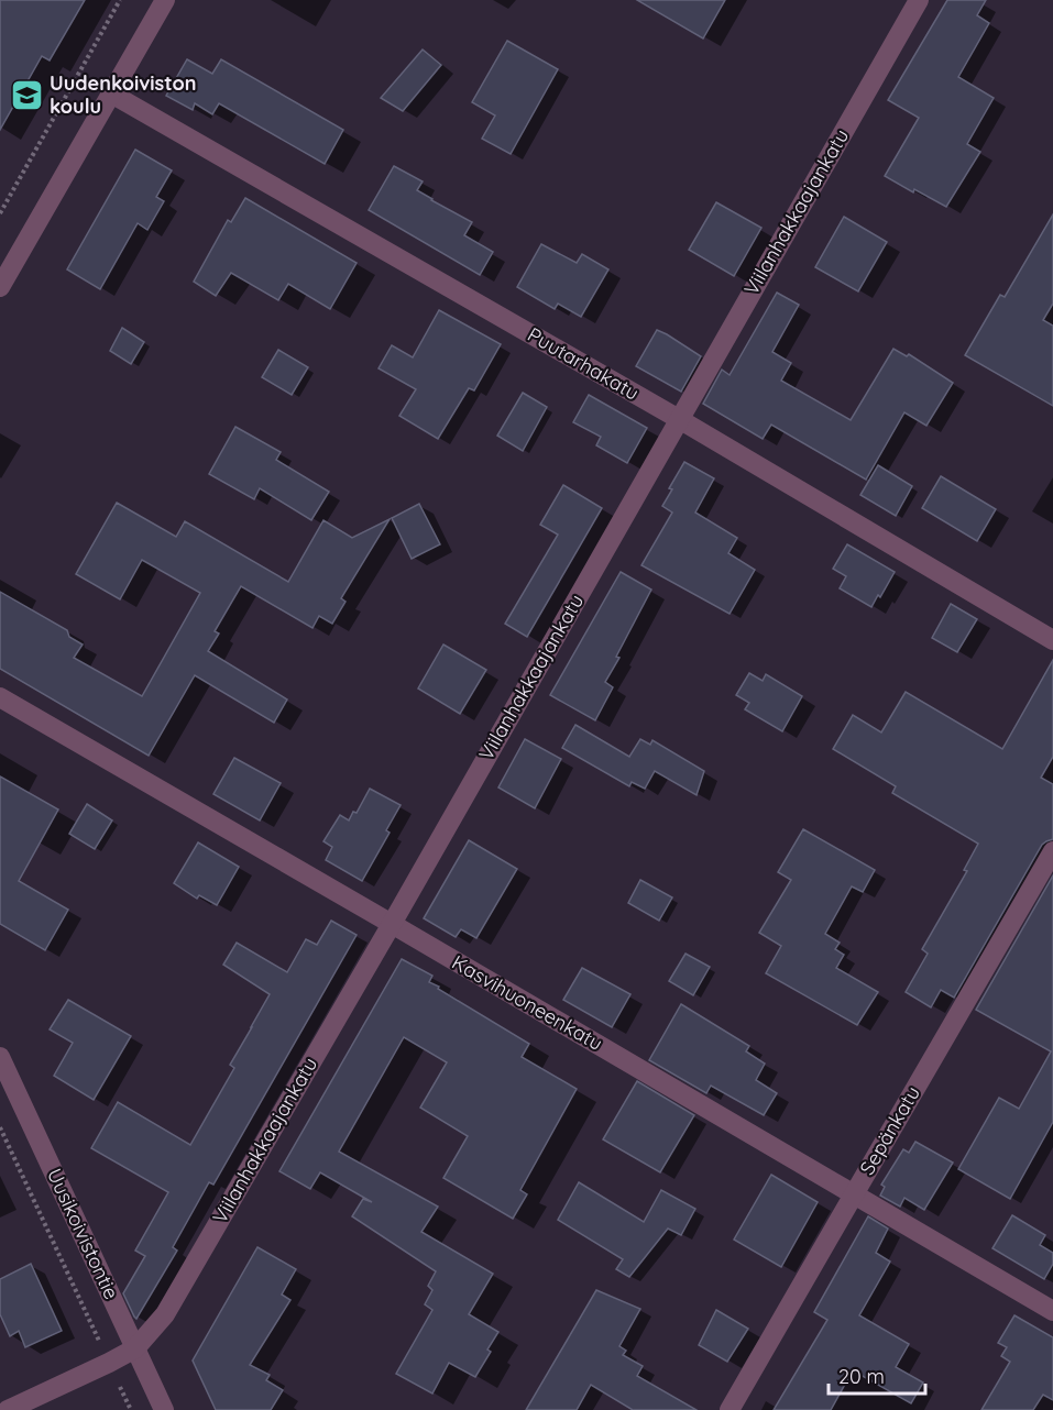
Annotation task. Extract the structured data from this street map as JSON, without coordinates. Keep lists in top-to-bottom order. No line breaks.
{"streets":{"street":["Viilanhakkaajankatu","Puutarhakatu","Kasvihuoneenkatu","Sepänkatu","Uusikoivistontie"]},"crossings":[["Viilanhakkaajankatu","Puutarhakatu"],["Viilanhakkaajankatu","Kasvihuoneenkatu"],["Viilanhakkaajankatu","Uusikoivistontie"],["Kasvihuoneenkatu","Sepänkatu"]],"places":{"school or university":["Uudenkoiviston koulu"]},"scale_bar":"20 m"}
